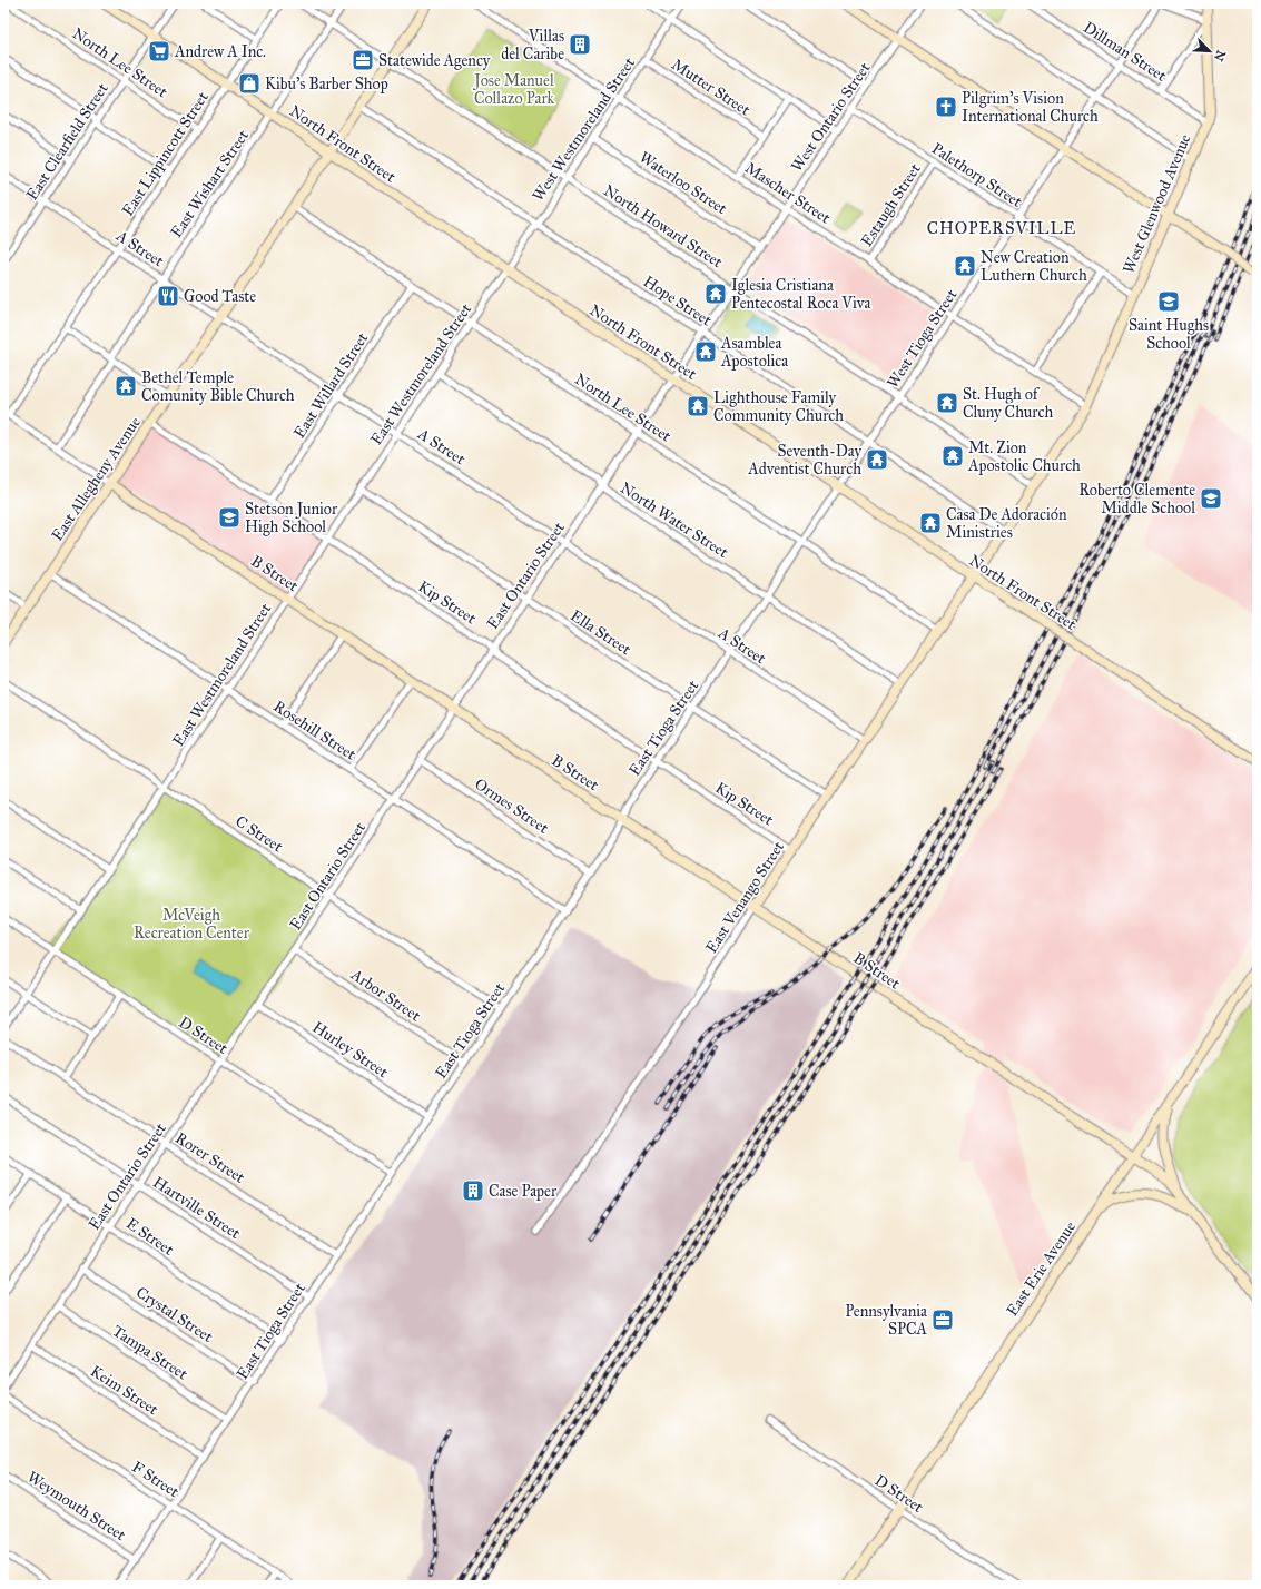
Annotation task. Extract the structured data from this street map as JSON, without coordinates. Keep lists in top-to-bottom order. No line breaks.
{"streets":{"main road":["North Front Street","West Glenwood Avenue","East Allegheny Avenue","B Street","East Venango Street","East Erie Avenue"],"street":["Dillman Street","North Lee Street","Mutter Street","West Ontario Street","West Westmoreland Street","East Clearfield Street","East Lippincott Street","Palethorp Street","Waterloo Street","East Wishart Street","Mascher Street","Estaugh Street","North Howard Street","A Street","Hope Street","West Tioga Street","East Westmoreland Street","East Willard Street","North Water Street","East Ontario Street","Kip Street","Ella Street","East Tioga Street","Rosehill Street","Ormes Street","C Street","Arbor Street","D Street","Hurley Street","Rorer Street","Hartville Street","E Street","Crystal Street","Tampa Street","Keim Street","F Street","Weymouth Street"]},"crossings":[["Dillman Street","West Glenwood Avenue"],["Dillman Street","West Tioga Street"],["North Lee Street","East Clearfield Street"],["North Lee Street","East Lippincott Street"],["North Lee Street","East Westmoreland Street"],["North Lee Street","East Willard Street"],["North Lee Street","East Allegheny Avenue"],["North Lee Street","East Ontario Street"],["North Lee Street","East Tioga Street"],["North Lee Street","East Venango Street"],["Mutter Street","West Westmoreland Street"],["West Ontario Street","North Front Street"],["West Ontario Street","Palethorp Street"],["West Ontario Street","Waterloo Street"],["West Ontario Street","Mascher Street"],["West Ontario Street","North Howard Street"],["West Ontario Street","Hope Street"],["West Ontario Street","East Ontario Street"],["West Westmoreland Street","North Front Street"],["West Westmoreland Street","Waterloo Street"],["West Westmoreland Street","Mascher Street"],["West Westmoreland Street","North Howard Street"],["West Westmoreland Street","Hope Street"],["West Westmoreland Street","East Westmoreland Street"],["East Clearfield Street","North Front Street"],["East Clearfield Street","A Street"],["North Front Street","East Lippincott Street"],["North Front Street","East Wishart Street"],["North Front Street","West Tioga Street"],["North Front Street","East Westmoreland Street"],["North Front Street","East Allegheny Avenue"],["North Front Street","East Ontario Street"],["North Front Street","East Tioga Street"],["North Front Street","East Venango Street"],["East Lippincott Street","A Street"],["East Lippincott Street","B Street"],["Palethorp Street","West Glenwood Avenue"],["Palethorp Street","Estaugh Street"],["Palethorp Street","West Tioga Street"],["East Wishart Street","North Howard Street"],["East Wishart Street","A Street"],["East Wishart Street","B Street"],["Mascher Street","West Glenwood Avenue"],["Mascher Street","Estaugh Street"],["Mascher Street","West Tioga Street"],["West Glenwood Avenue","North Howard Street"],["West Glenwood Avenue","East Venango Street"],["North Howard Street","West Tioga Street"],["North Howard Street","East Allegheny Avenue"],["North Howard Street","East Venango Street"],["A Street","East Westmoreland Street"],["A Street","East Willard Street"],["A Street","East Allegheny Avenue"],["A Street","East Ontario Street"],["A Street","East Tioga Street"],["A Street","East Venango Street"],["Hope Street","West Tioga Street"],["Hope Street","East Allegheny Avenue"],["Hope Street","East Venango Street"],["West Tioga Street","East Tioga Street"],["East Westmoreland Street","North Water Street"],["East Westmoreland Street","B Street"],["East Westmoreland Street","Kip Street"],["East Westmoreland Street","Ella Street"],["East Westmoreland Street","Rosehill Street"],["East Westmoreland Street","C Street"],["East Westmoreland Street","D Street"],["East Willard Street","Kip Street"],["East Allegheny Avenue","B Street"],["East Allegheny Avenue","Kip Street"],["East Allegheny Avenue","Rosehill Street"],["North Water Street","East Ontario Street"],["North Water Street","East Tioga Street"],["North Water Street","East Venango Street"],["B Street","East Ontario Street"],["B Street","East Tioga Street"],["B Street","East Venango Street"],["B Street","East Erie Avenue"],["East Ontario Street","Kip Street"],["East Ontario Street","Ella Street"],["East Ontario Street","Rosehill Street"],["East Ontario Street","Ormes Street"],["East Ontario Street","C Street"],["East Ontario Street","Arbor Street"],["East Ontario Street","D Street"],["East Ontario Street","Hurley Street"],["East Ontario Street","Rorer Street"],["East Ontario Street","Hartville Street"],["East Ontario Street","E Street"],["East Ontario Street","Crystal Street"],["East Ontario Street","Tampa Street"],["East Ontario Street","Keim Street"],["Kip Street","East Tioga Street"],["Kip Street","East Venango Street"],["Ella Street","East Tioga Street"],["Ella Street","East Venango Street"],["East Tioga Street","Rosehill Street"],["East Tioga Street","Ormes Street"],["East Tioga Street","C Street"],["East Tioga Street","Arbor Street"],["East Tioga Street","D Street"],["East Tioga Street","Hurley Street"],["East Tioga Street","Rorer Street"],["East Tioga Street","Hartville Street"],["East Tioga Street","E Street"],["East Tioga Street","Crystal Street"],["East Tioga Street","Tampa Street"],["East Tioga Street","Keim Street"],["East Tioga Street","F Street"],["East Tioga Street","Weymouth Street"],["D Street","East Erie Avenue"]],"districts":["CHOPERSVILLE"],"parks":["Jose Manuel Collazo Park","McVeigh Recreation Center"],"places":{"building":["Villas del Caribe","Case Paper"],"supermarket":["Andrew A Inc."],"office":["Statewide Agency","Pennsylvania SPCA"],"shop":["Kibu's Barber Shop"],"church":["Pilgrim's Vision International Church"],"temple":["New Creation Luthern Church","Iglesia Cristiana Pentecostal Roca Viva","Asamblea Apostolica","Bethel Temple Comunity Bible Church","St. Hugh of Cluny Church","Lighthouse Family Community Church","Mt. Zion Apostolic Church","Seventh-Day Adventist Church","Casa De Adoración Ministries"],"restaurant":["Good Taste"],"school or university":["Saint Hughs School","Roberto Clemente Middle School","Stetson Junior High School"]},"north":"bottom right"}
